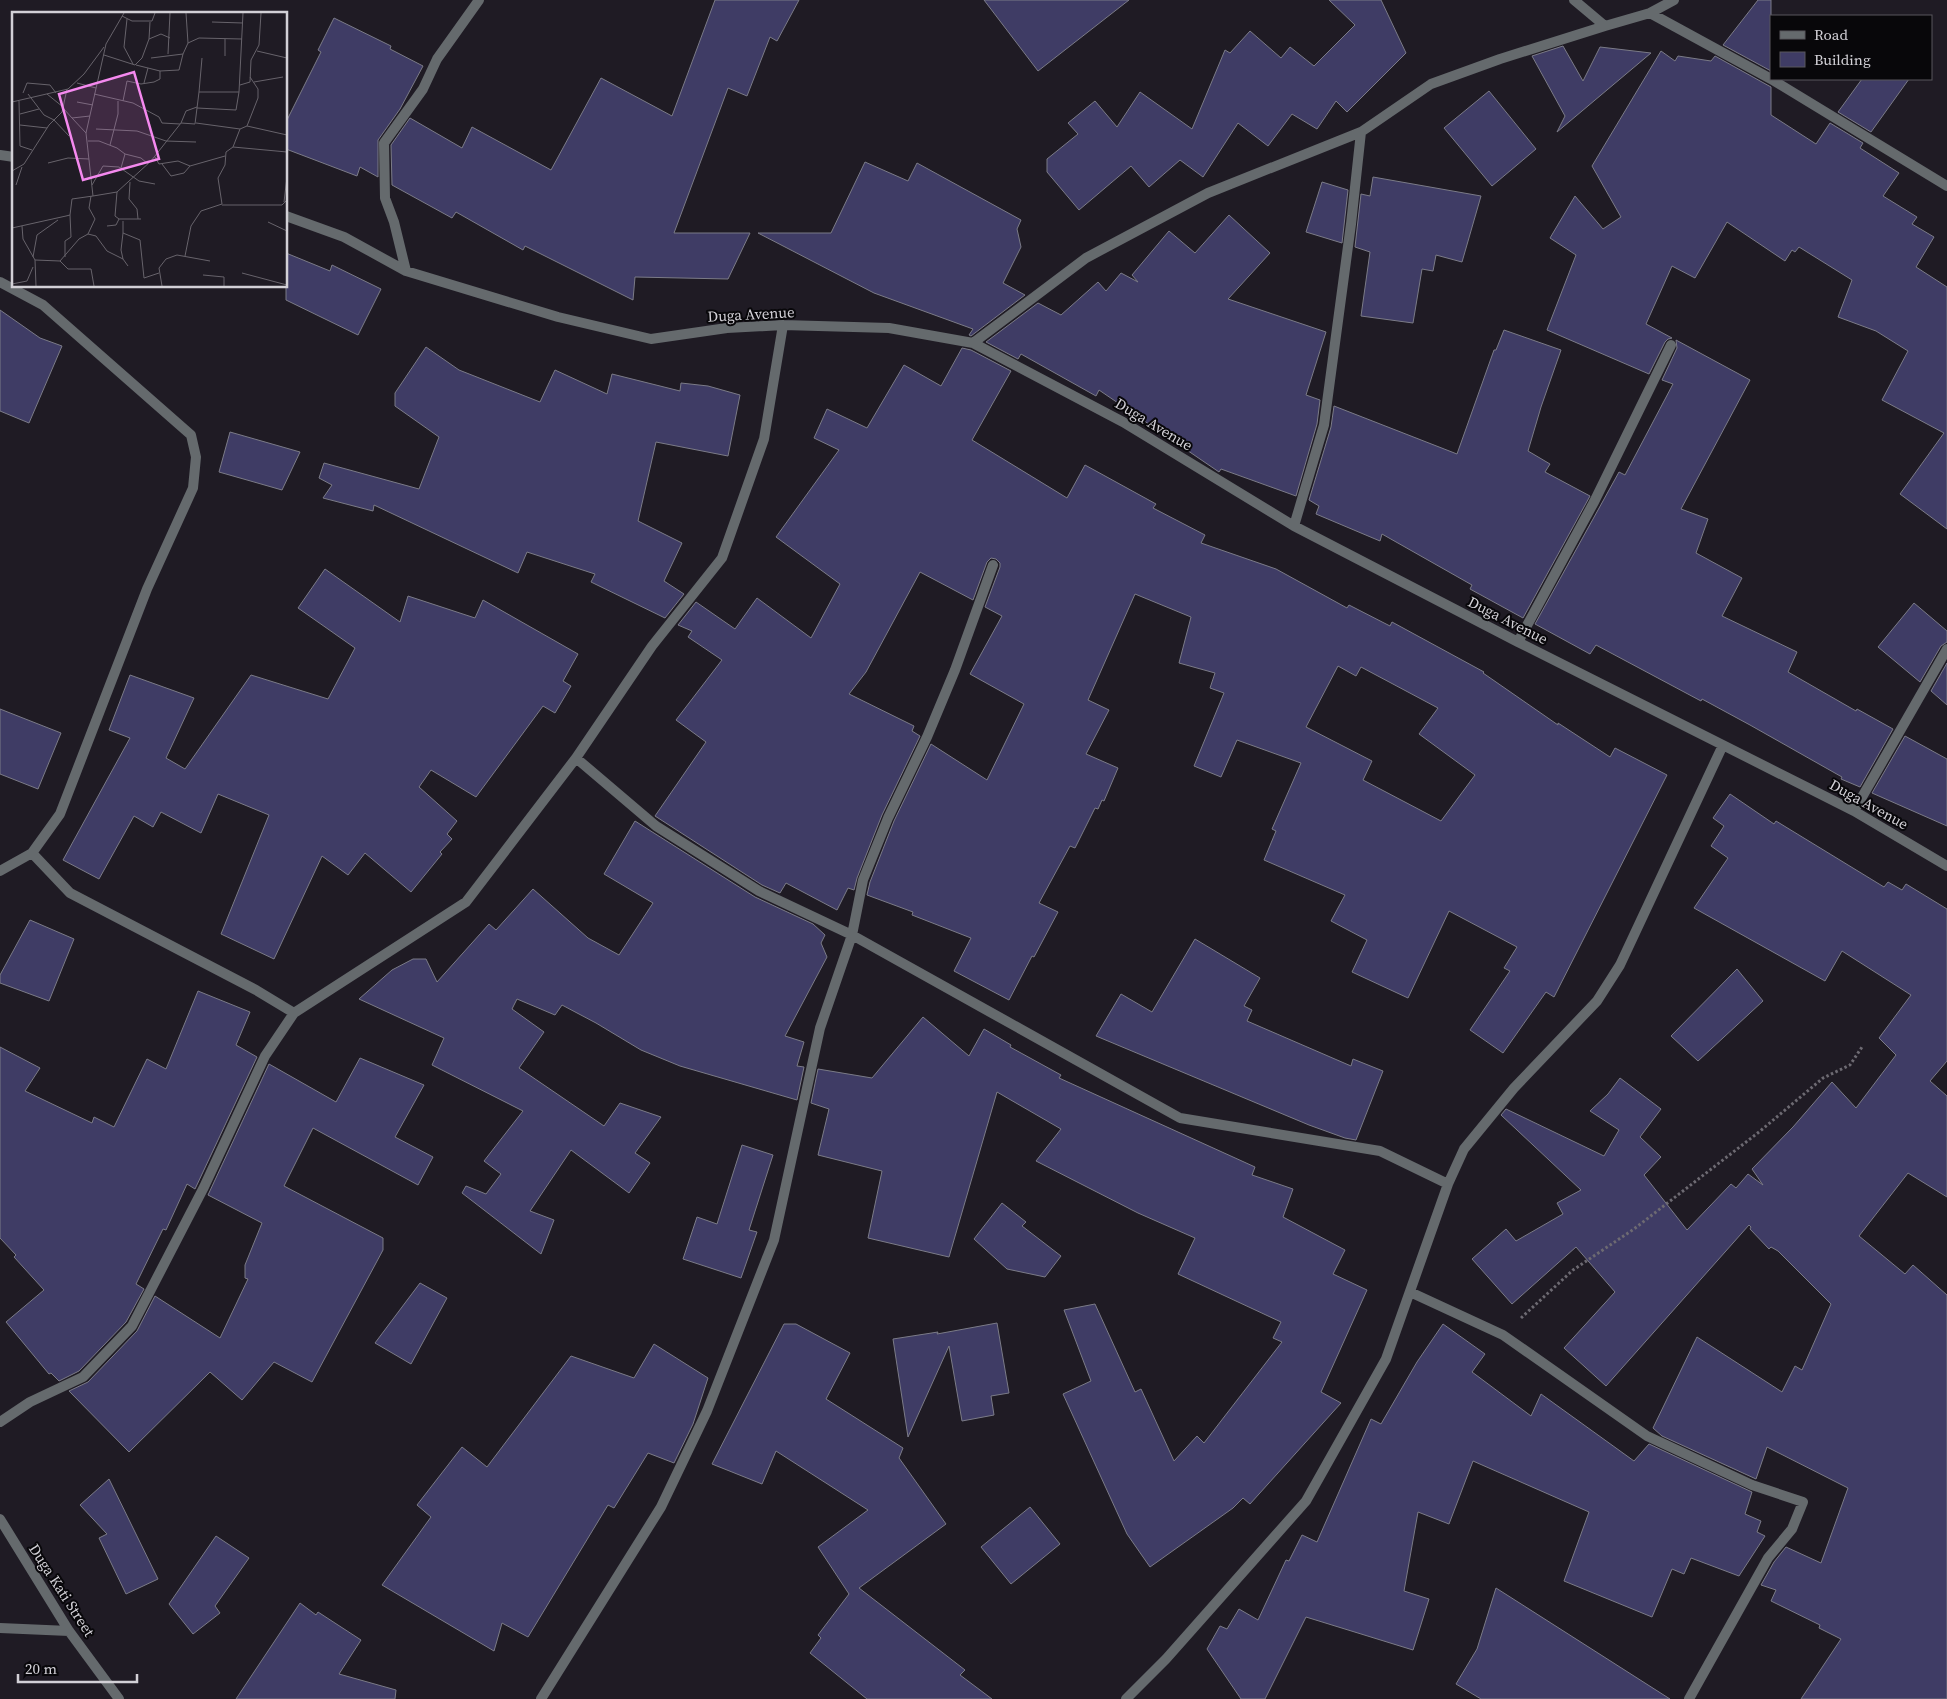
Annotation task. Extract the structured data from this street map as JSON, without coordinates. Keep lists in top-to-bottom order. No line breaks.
{"streets":{"street":["Duga Avenue","Duga Kati Street"]},"legend":["Road","Building"],"scale_bar":"20 m"}
